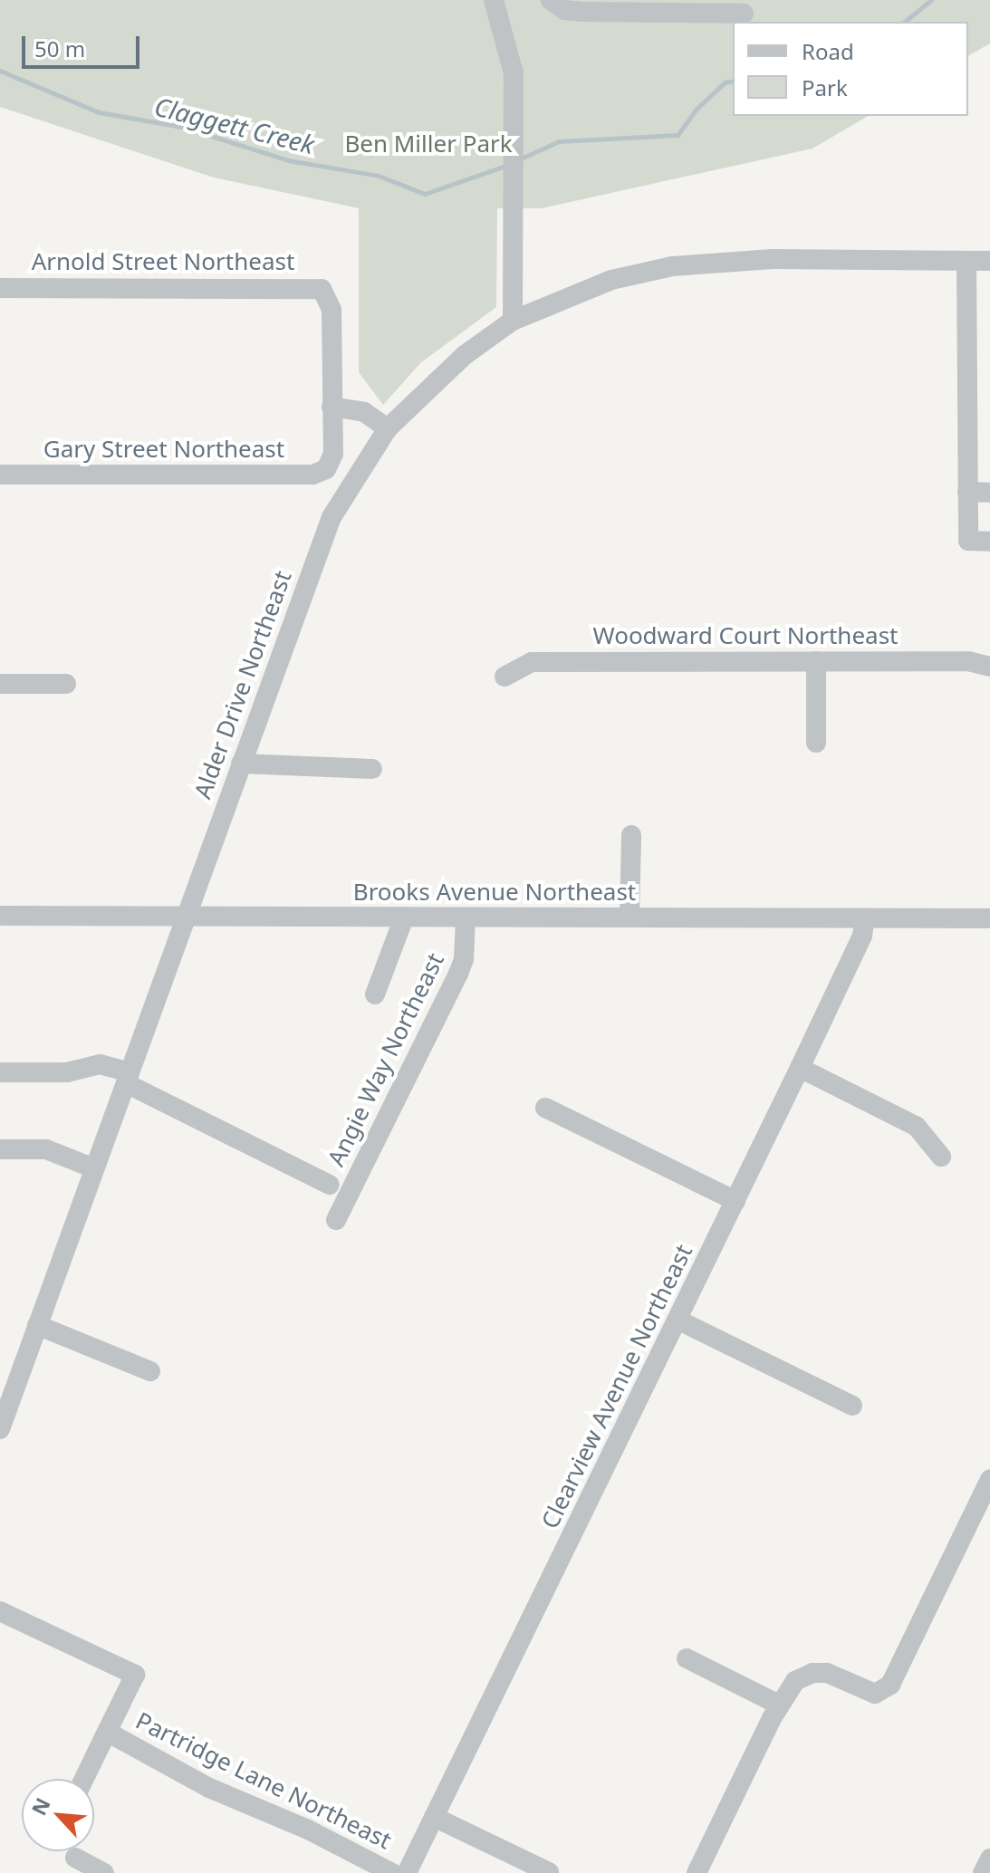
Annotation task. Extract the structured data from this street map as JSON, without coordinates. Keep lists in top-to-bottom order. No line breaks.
{"streets":{"street":["Arnold Street Northeast","Gary Street Northeast","Woodward Court Northeast","Alder Drive Northeast","Brooks Avenue Northeast","Angie Way Northeast","Clearview Avenue Northeast","Partridge Lane Northeast"]},"crossings":[["Arnold Street Northeast","Gary Street Northeast"],["Alder Drive Northeast","Brooks Avenue Northeast"],["Brooks Avenue Northeast","Angie Way Northeast"],["Brooks Avenue Northeast","Clearview Avenue Northeast"]],"water":["Claggett Creek"],"parks":["Ben Miller Park"],"legend":["Road","Park"],"scale_bar":"50 m","north":"top left"}
